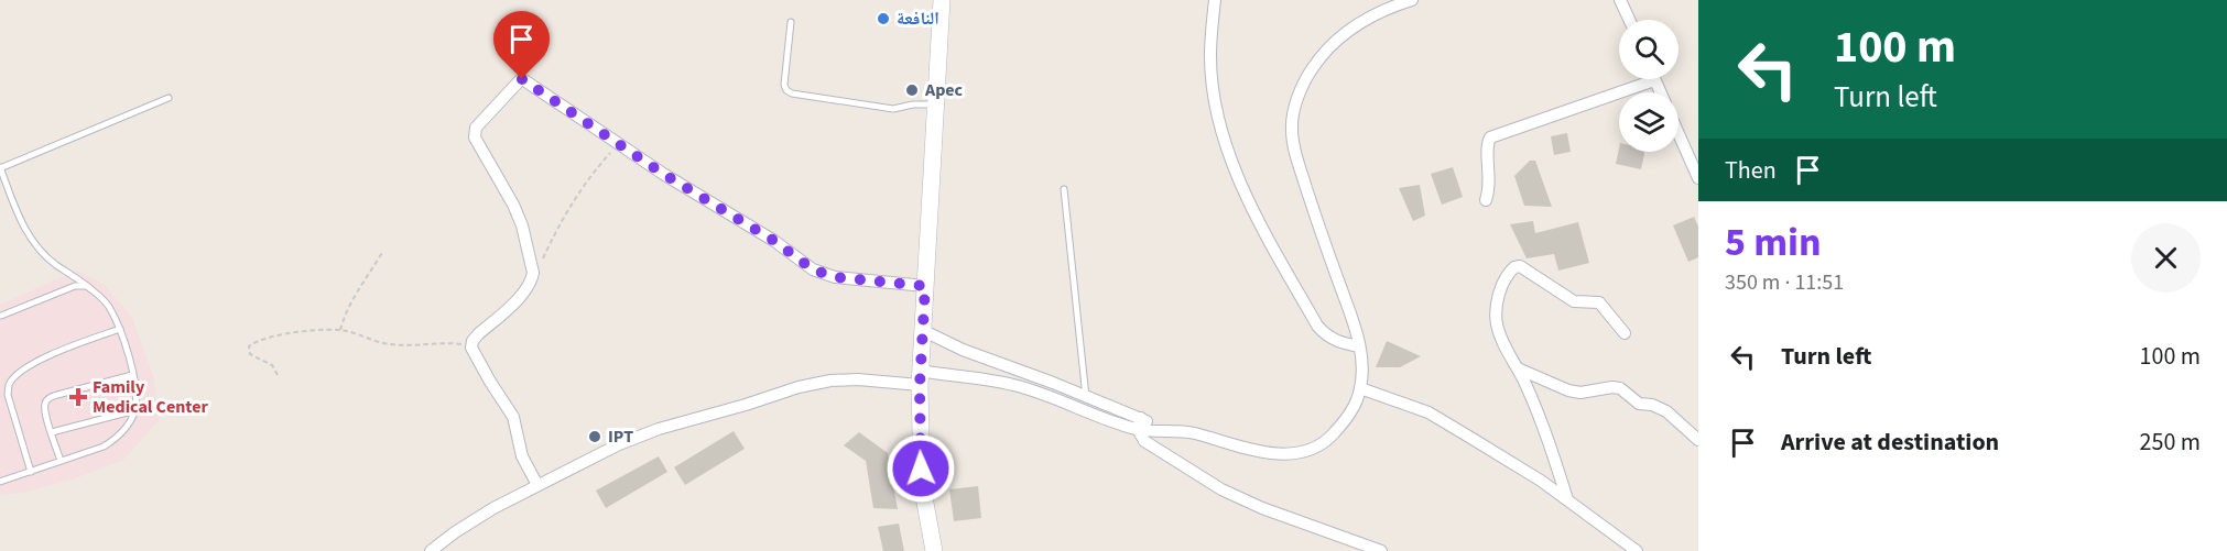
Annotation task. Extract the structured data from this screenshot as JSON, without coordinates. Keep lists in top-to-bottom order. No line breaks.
{"places":{"other":["النافعة","Apec","IPT"],"health":["Family Medical Center"]},"page":{"turn":["100 m","Turn left"],"then":"Then","heading":["5 min","350 m · 11:51"],"list":[{"name":"Turn left","value":"100 m"},{"name":"Arrive at destination","value":"250 m"}]}}
